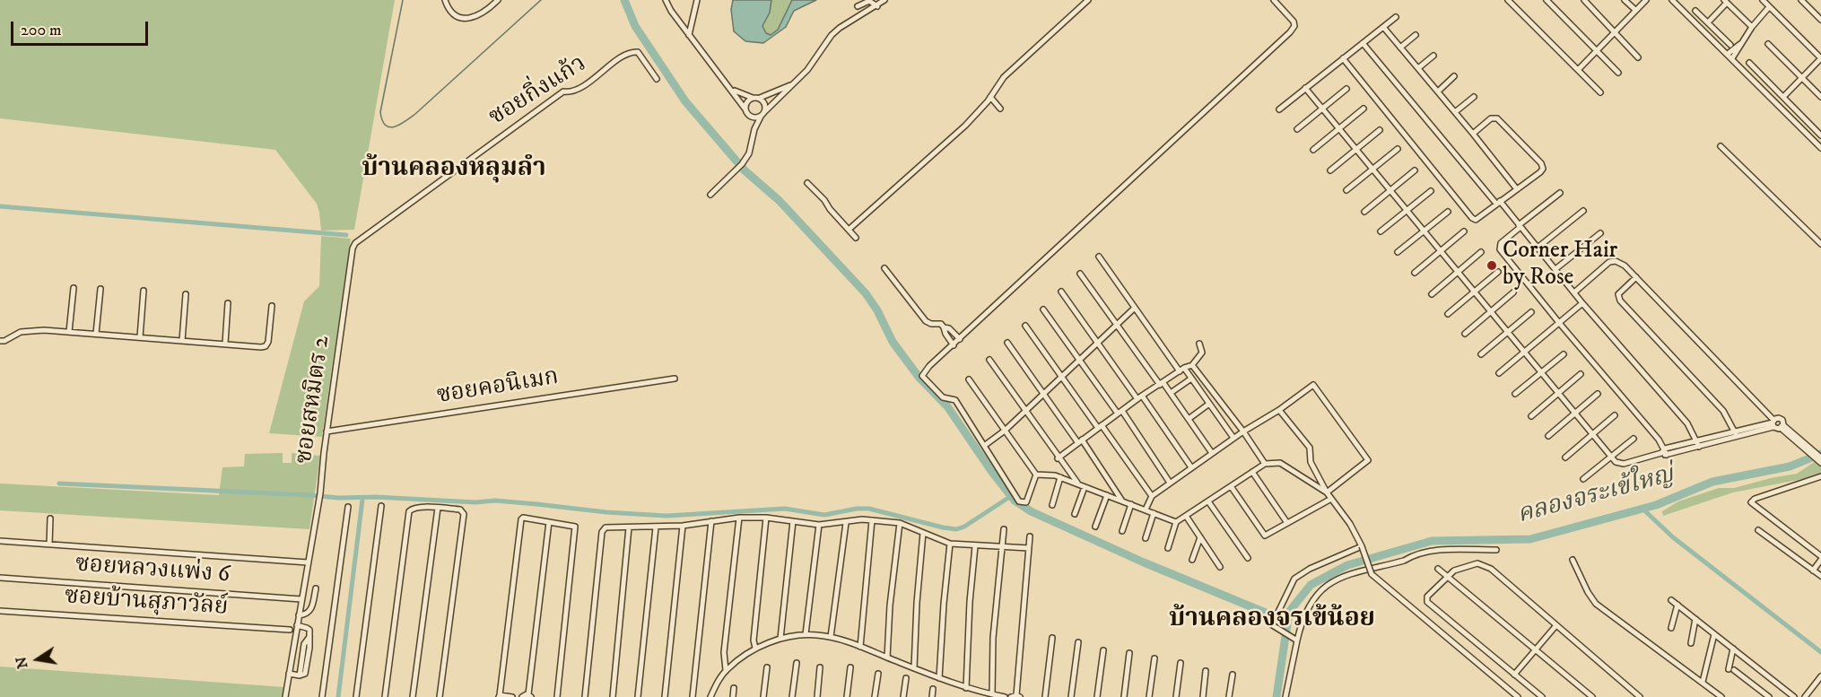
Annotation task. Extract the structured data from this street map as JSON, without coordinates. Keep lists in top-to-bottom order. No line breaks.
{"streets":{"street":["ซอยกิ่งแก้ว","ซอยคอนิเมก","ซอยสหมิตร 2","ซอยหลวงแพ่ง 6","ซอยบ้านสุภาวัลย์"]},"crossings":[["ซอยกิ่งแก้ว","ซอยสหมิตร 2"],["ซอยคอนิเมก","ซอยสหมิตร 2"],["ซอยสหมิตร 2","ซอยหลวงแพ่ง 6"]],"districts":["บ้านคลองหลุมลำ","บ้านคลองจรเข้น้อย"],"water":["คลองจระเข้ใหญ่"],"places":["Corner Hair by Rose"],"scale_bar":"200 m","north":"left"}
